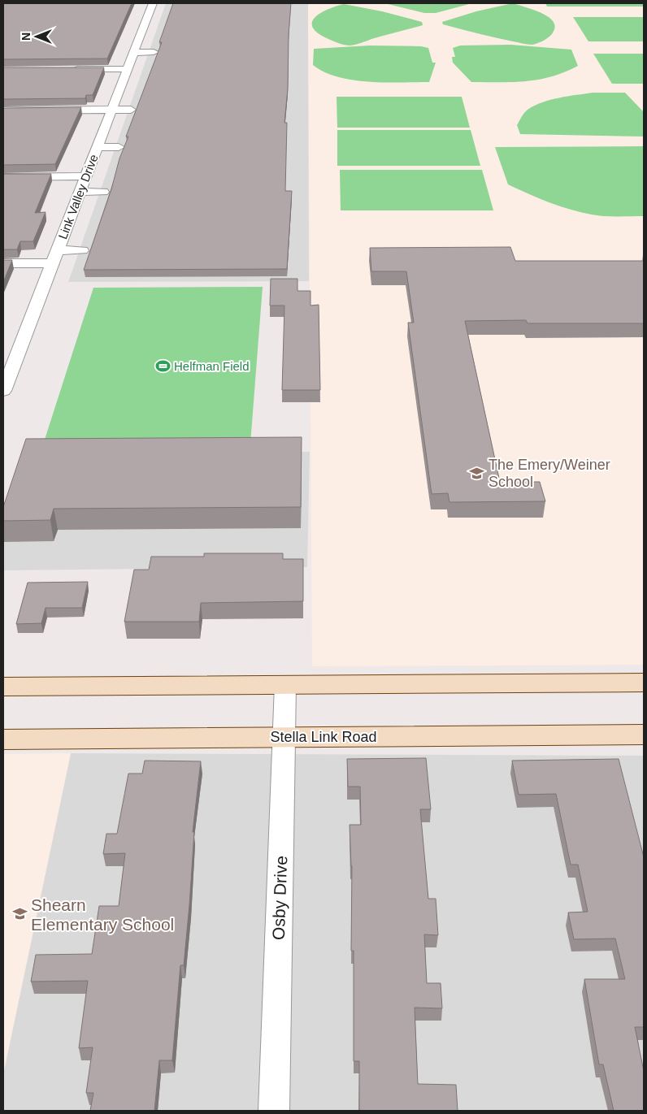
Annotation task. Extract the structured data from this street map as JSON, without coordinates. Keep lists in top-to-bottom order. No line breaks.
{"streets":{"main road":["Stella Link Road"],"street":["Link Valley Drive","Osby Drive"]},"crossings":[["Stella Link Road","Osby Drive"]],"places":{"sports":["Helfman Field"],"school or university":["The Emery/Weiner School","Shearn Elementary School"]},"north":"left"}
